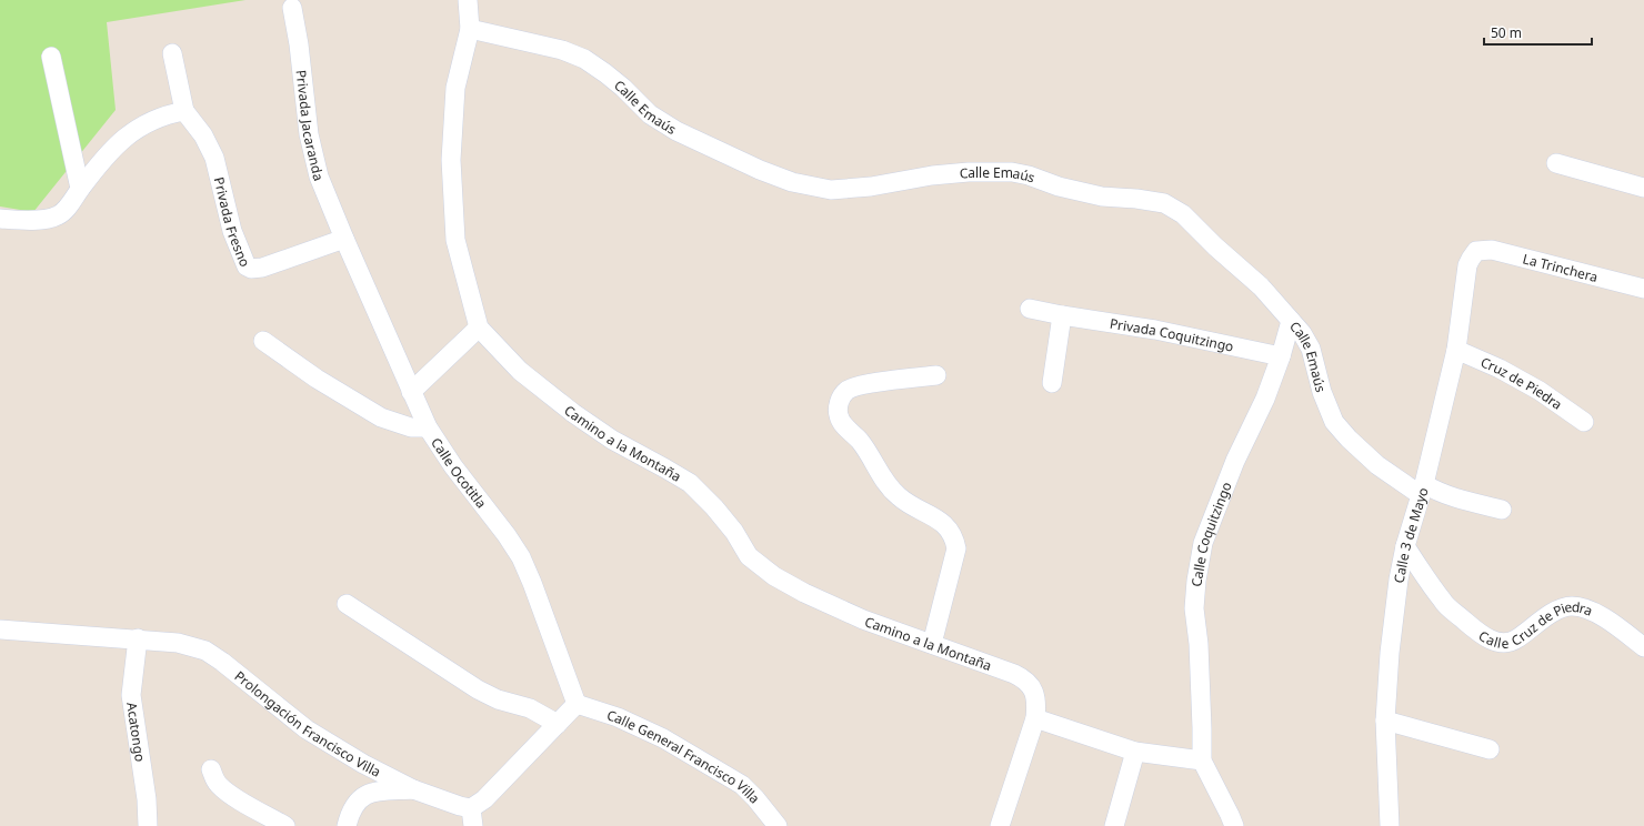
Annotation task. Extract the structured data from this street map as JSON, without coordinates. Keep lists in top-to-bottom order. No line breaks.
{"streets":{"street":["Calle Emaús","Privada Jacaranda","Privada Fresno","La Trinchera","Privada Coquitzingo","Cruz de Piedra","Camino a la Montaña","Calle Ocotitla","Calle Coquitzingo","Calle 3 de Mayo","Calle Cruz de Piedra","Prolongación Francisco Villa","Acatongo","Calle General Francisco Villa"]},"crossings":[["Calle Emaús","Camino a la Montaña"],["Calle Emaús","Calle Coquitzingo"],["Calle Emaús","Calle 3 de Mayo"],["Privada Jacaranda","Privada Fresno"],["Privada Jacaranda","Calle Ocotitla"],["Privada Fresno","Calle Ocotitla"],["La Trinchera","Calle 3 de Mayo"],["Privada Coquitzingo","Calle Coquitzingo"],["Cruz de Piedra","Calle 3 de Mayo"],["Calle Ocotitla","Prolongación Francisco Villa"],["Calle Ocotitla","Calle General Francisco Villa"],["Calle 3 de Mayo","Calle Cruz de Piedra"],["Prolongación Francisco Villa","Acatongo"],["Prolongación Francisco Villa","Calle General Francisco Villa"]],"scale_bar":"50 m"}
